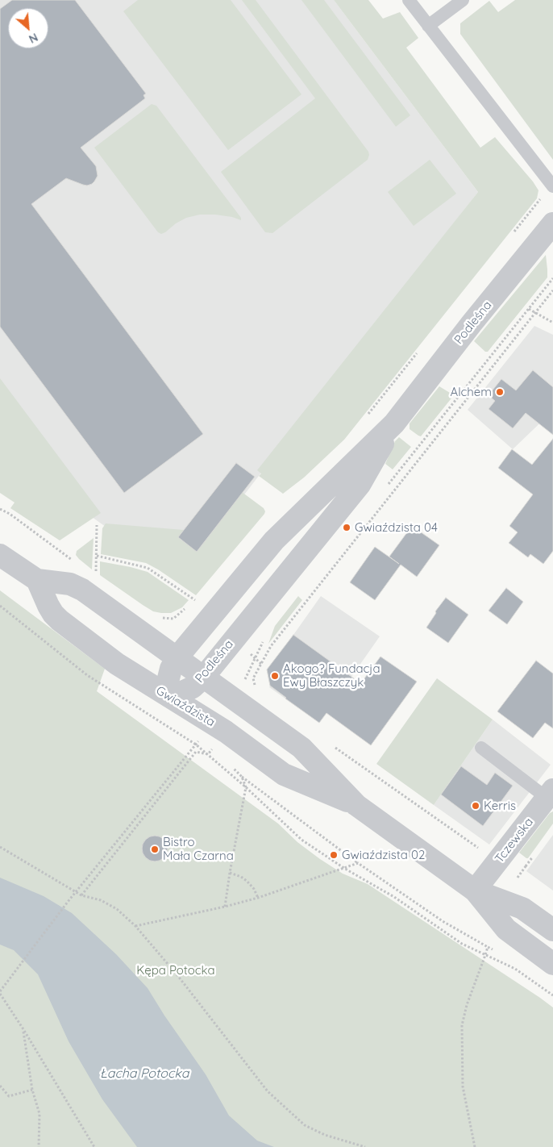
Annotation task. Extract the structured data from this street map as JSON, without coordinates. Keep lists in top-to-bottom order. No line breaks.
{"streets":{"street":["Podleśna","Gwiaździsta","Tczewska"]},"crossings":[["Podleśna","Gwiaździsta"],["Gwiaździsta","Tczewska"]],"water":["Łacha Potocka"],"parks":["Kępa Potocka"],"places":["Alchem","Gwiaździsta 04","Akogo? Fundacja Ewy Błaszczyk","Kerris","Bistro Mała Czarna","Gwiaździsta 02"],"north":"bottom right"}
